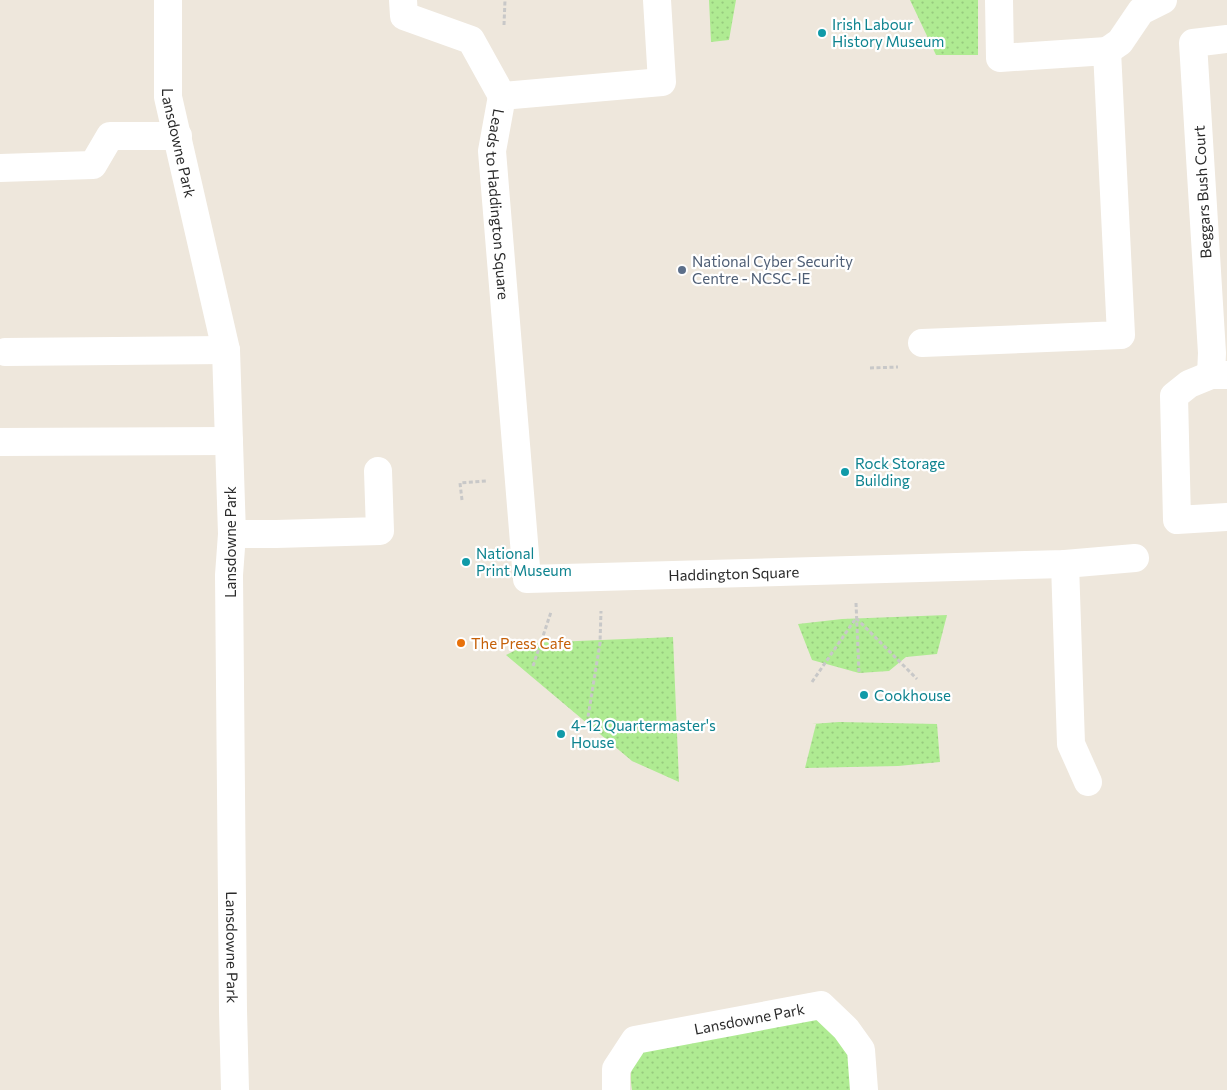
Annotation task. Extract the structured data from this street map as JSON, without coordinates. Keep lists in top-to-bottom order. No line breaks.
{"streets":{"street":["Lansdowne Park","Beggars Bush Court","Leads to Haddington Square","Haddington Square"]},"crossings":[["Leads to Haddington Square","Haddington Square"]],"places":["Irish Labour History Museum","National Cyber Security Centre - NCSC-IE","Rock Storage Building","National Print Museum","The Press Cafe","Cookhouse","4-12 Quartermaster's House"]}
